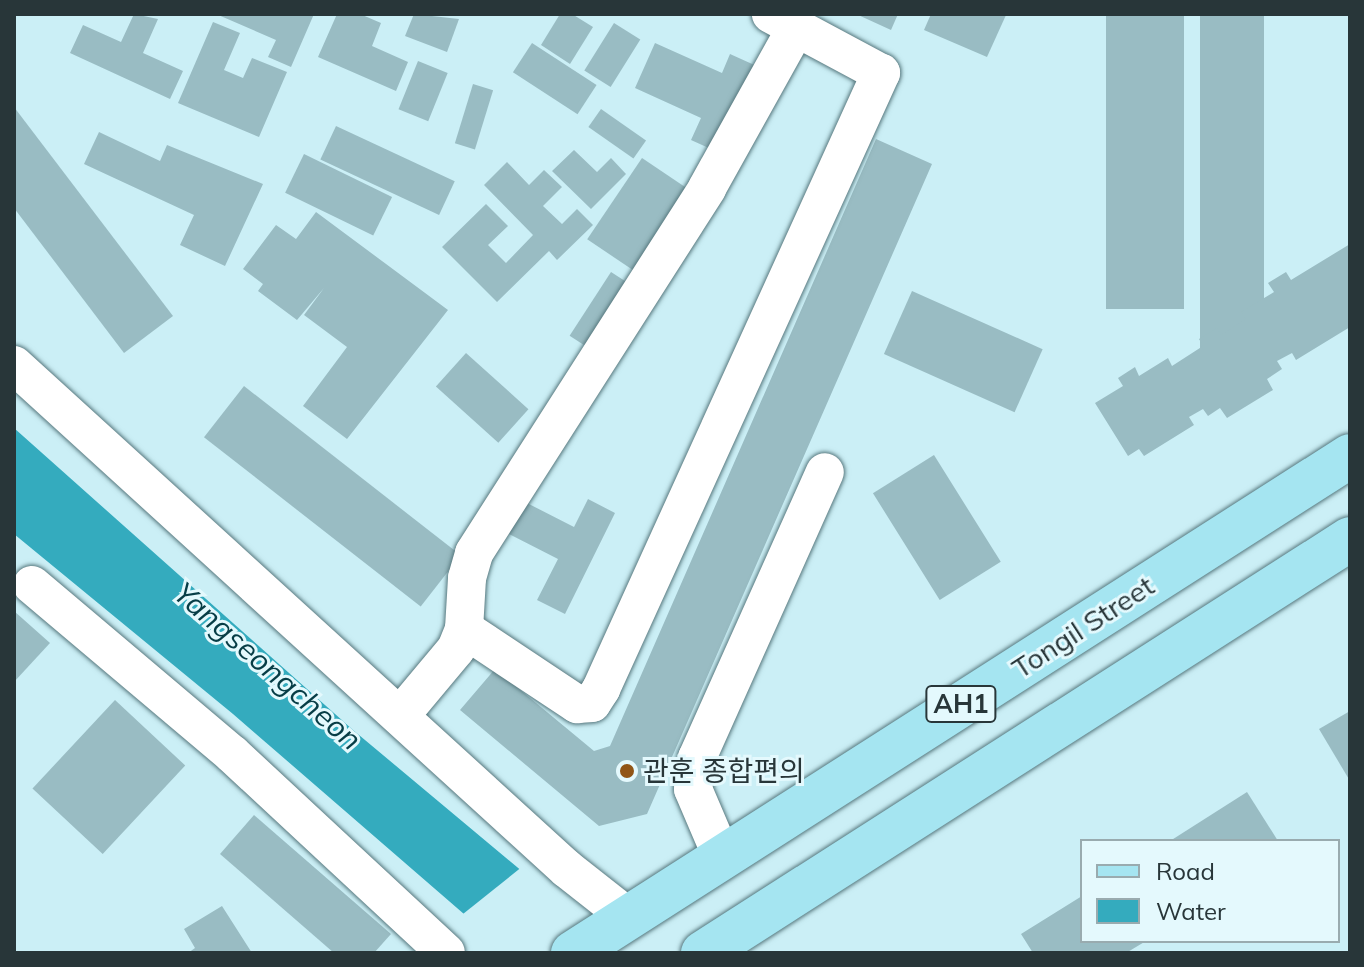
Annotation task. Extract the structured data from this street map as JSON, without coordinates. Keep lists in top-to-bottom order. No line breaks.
{"streets":{"main road":["Tongil Street","AH1"]},"water":["Yangseongcheon"],"places":["관훈 종합편의"],"legend":["Road","Water"]}
